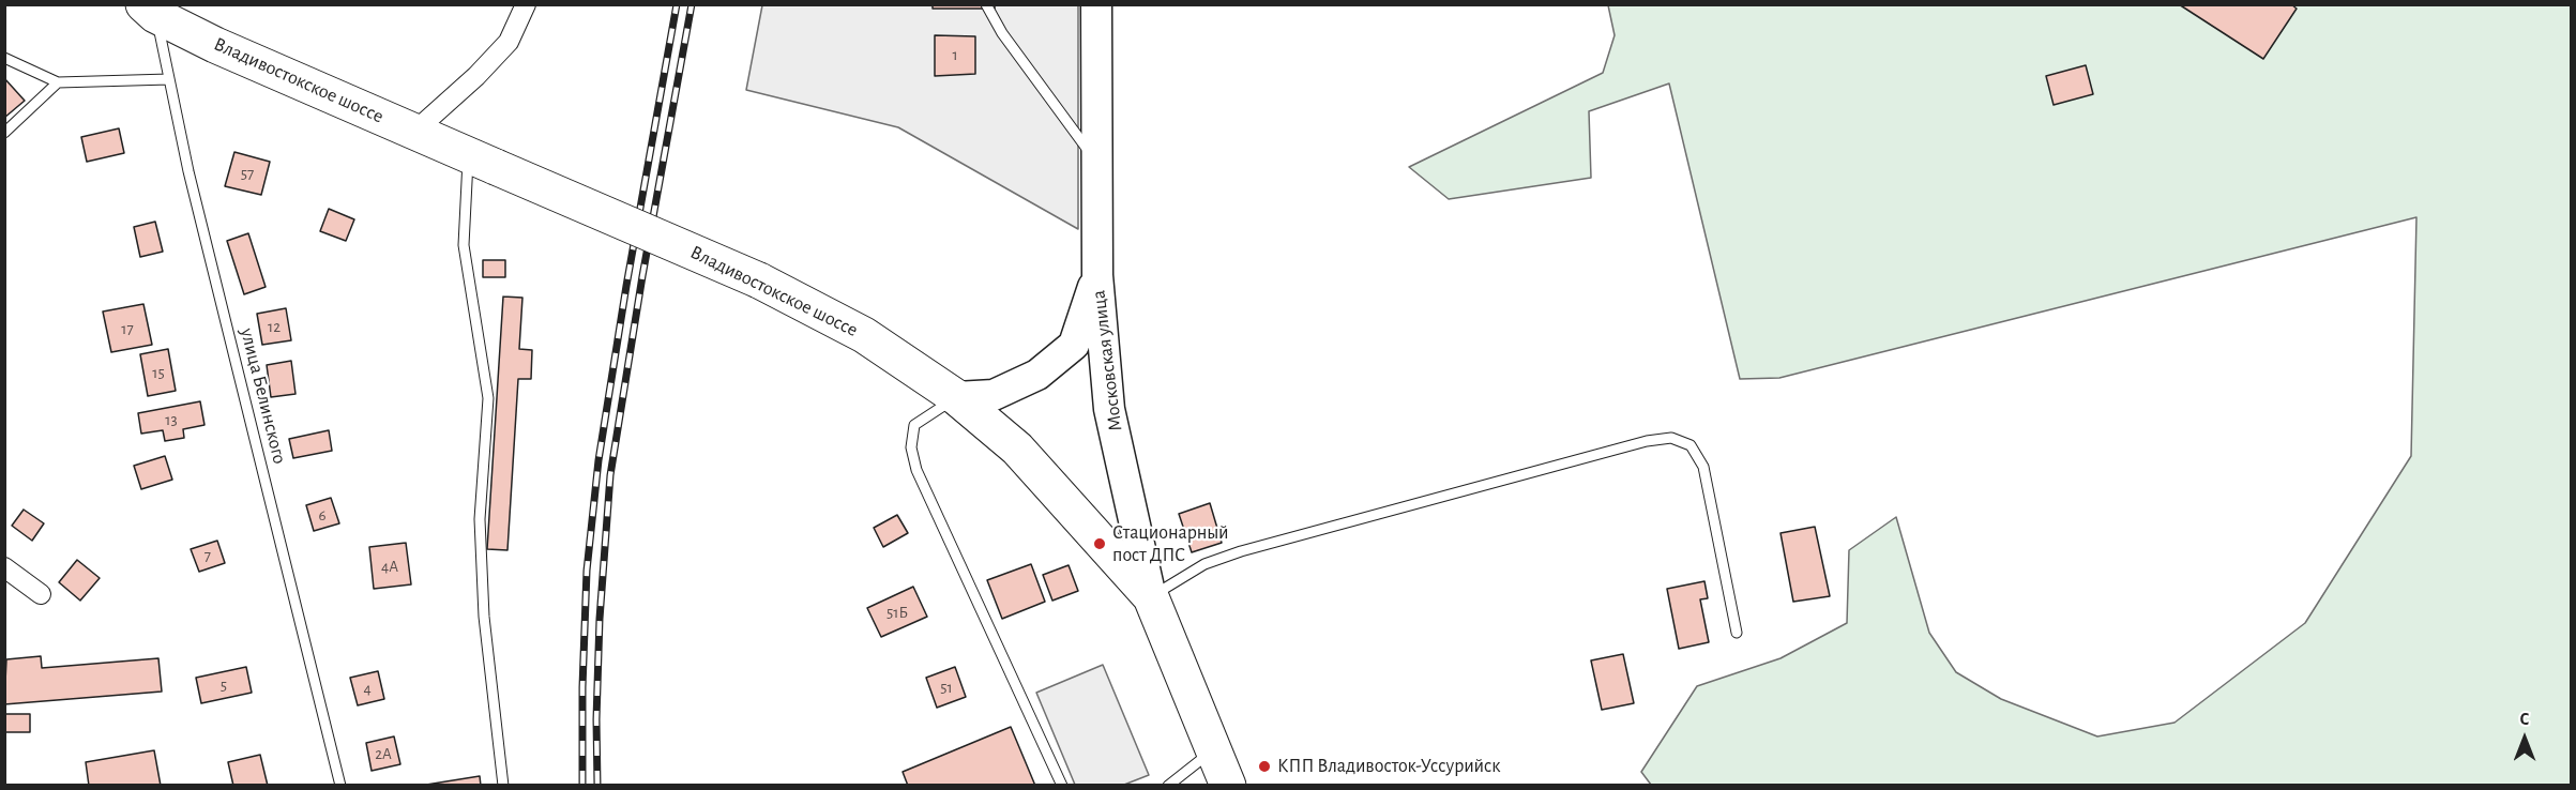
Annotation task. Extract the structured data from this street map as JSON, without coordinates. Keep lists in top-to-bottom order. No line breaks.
{"streets":{"highway":["Владивостокское шоссе"],"main road":["Московская улица"],"lane":["улица Белинского"]},"crossings":[["Владивостокское шоссе","Московская улица"],["Владивостокское шоссе","улица Белинского"]],"places":["Стационарный пост ДПС","КПП Владивосток-Уссурийск"],"house_numbers":["1","57","12","17","15","13","6","7","4А","51Б","5","51","4","2А"],"north":"top"}
